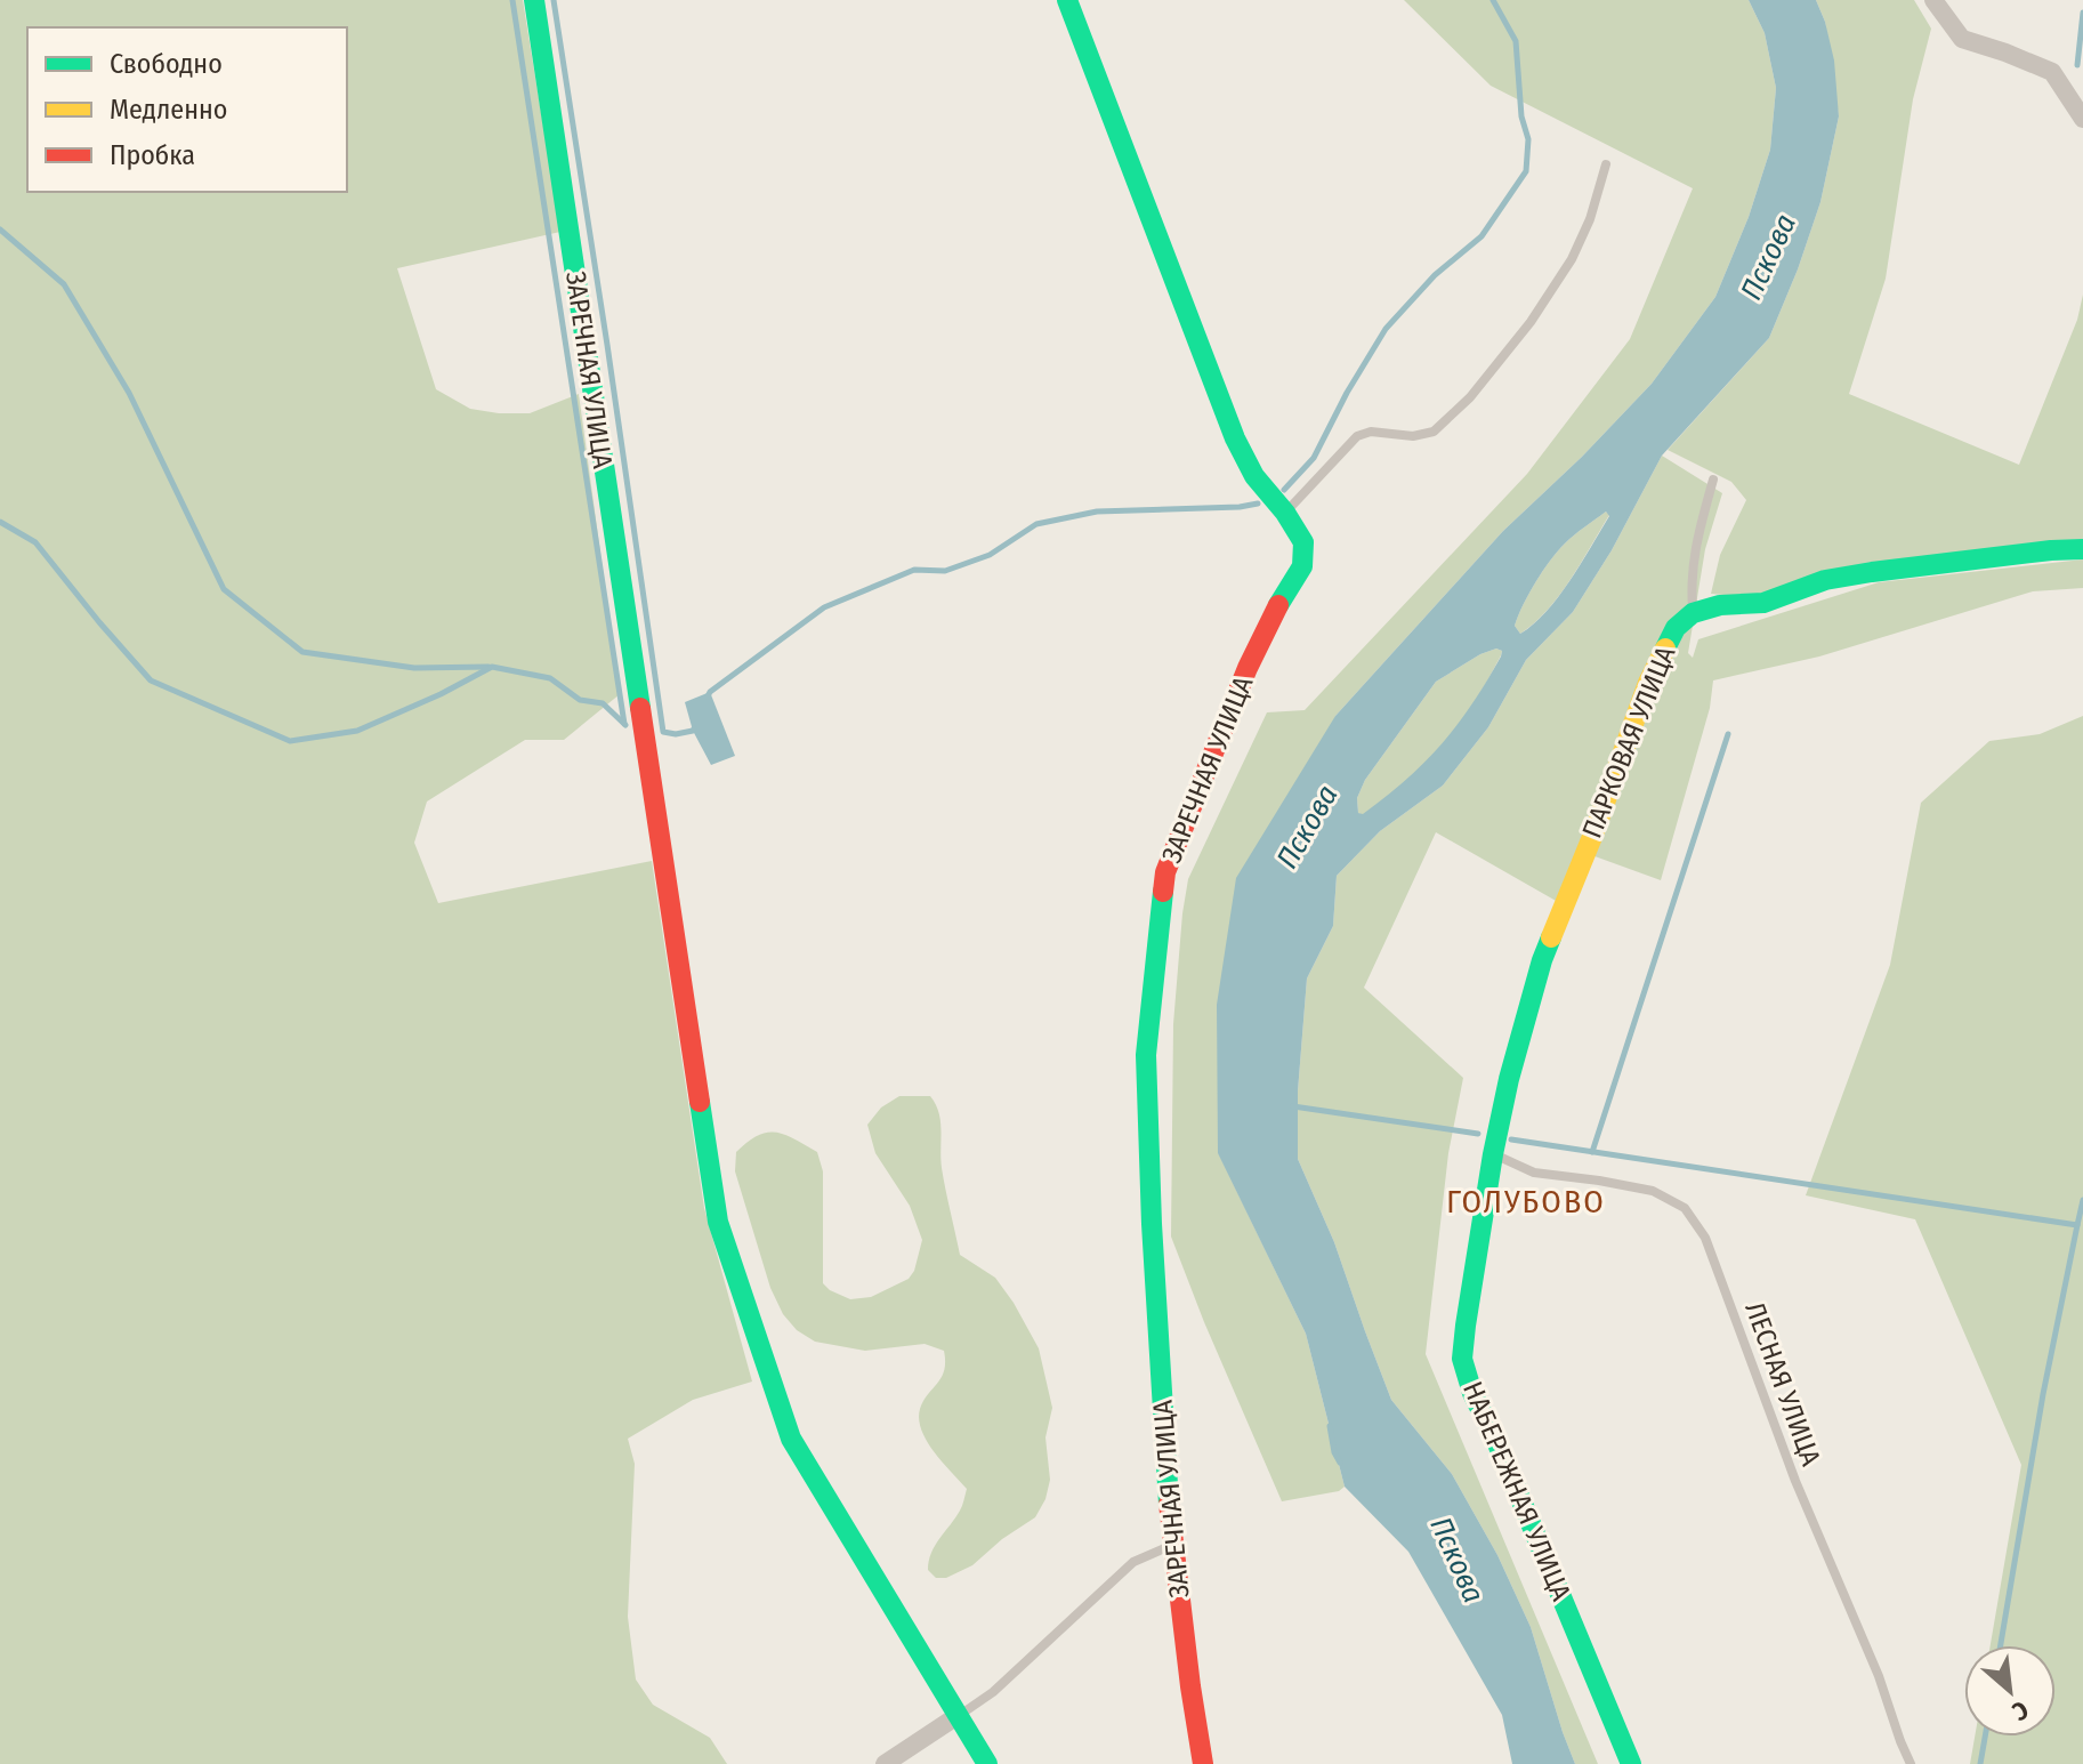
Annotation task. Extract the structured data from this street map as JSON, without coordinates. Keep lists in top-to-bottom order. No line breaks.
{"streets":{"street":["ЗАРЕЧНАЯ УЛИЦА","ПАРКОВАЯ УЛИЦА","НАБЕРЕЖНАЯ УЛИЦА"],"lane":["ЛЕСНАЯ УЛИЦА"]},"crossings":[["ПАРКОВАЯ УЛИЦА","ЛЕСНАЯ УЛИЦА"],["ПАРКОВАЯ УЛИЦА","НАБЕРЕЖНАЯ УЛИЦА"],["ЛЕСНАЯ УЛИЦА","НАБЕРЕЖНАЯ УЛИЦА"]],"districts":["ГОЛУБОВО"],"water":["Пскова"],"legend":["Свободно","Медленно","Пробка"],"north":"bottom right"}
